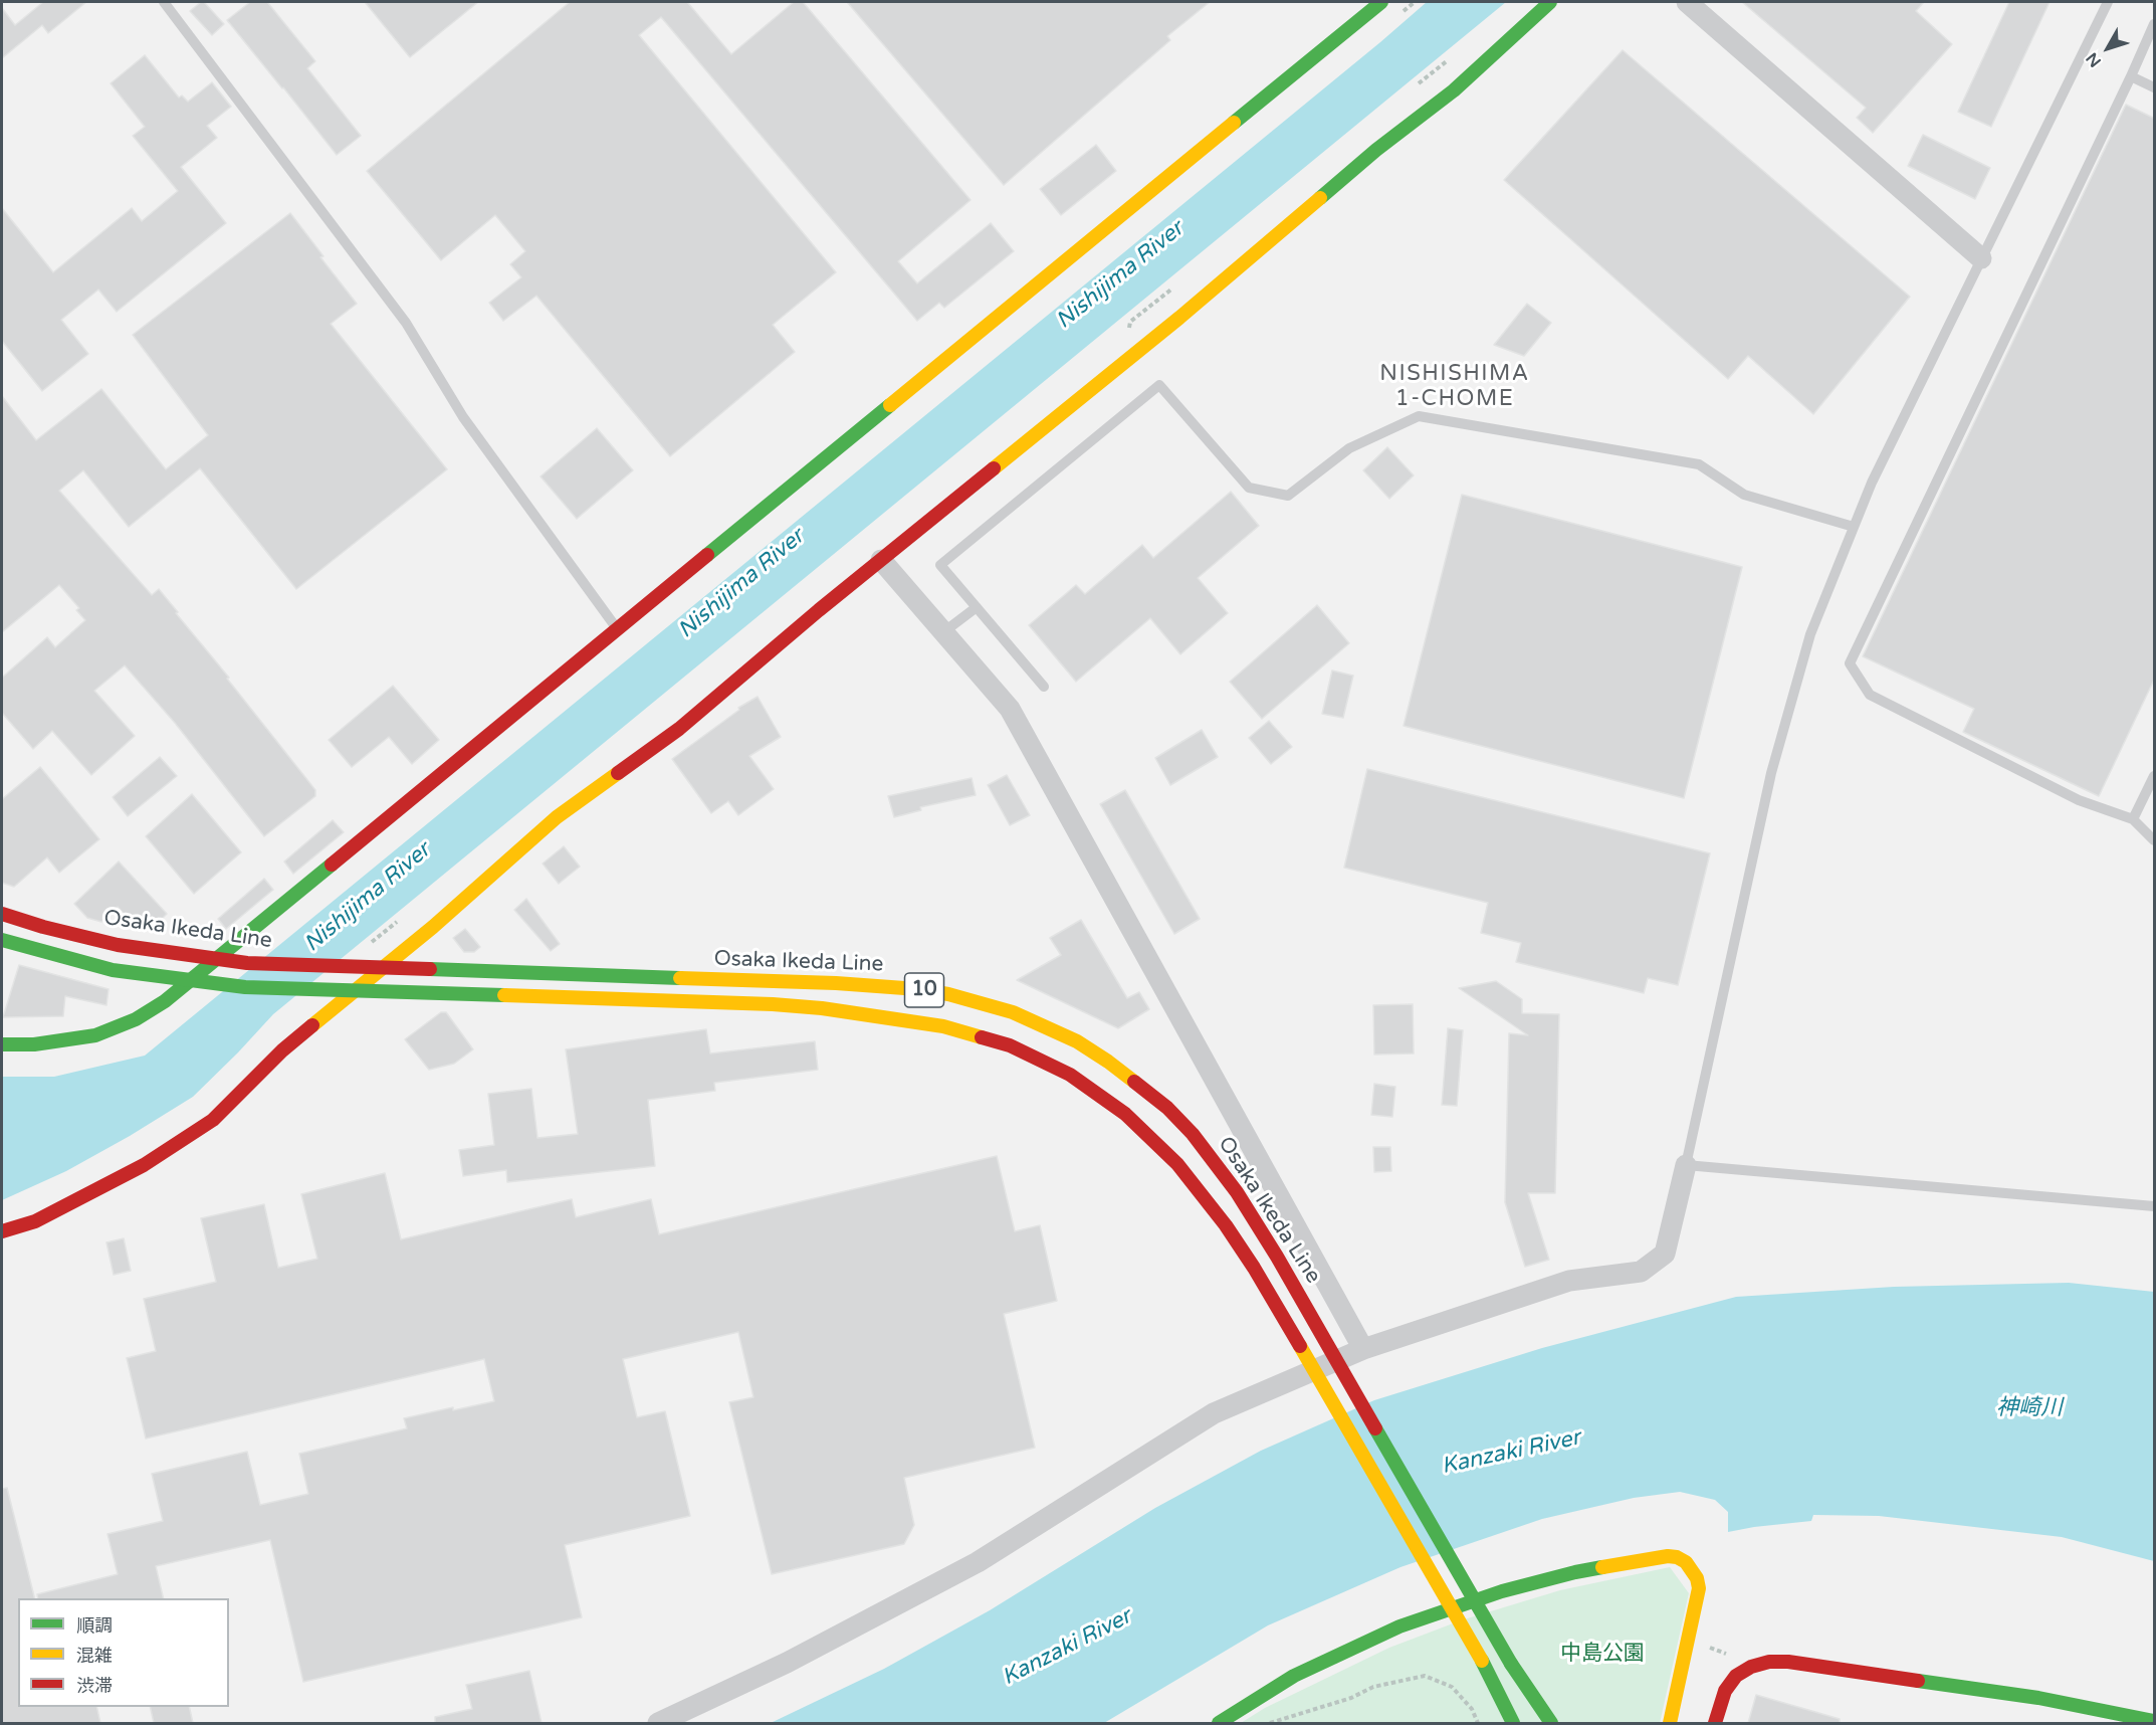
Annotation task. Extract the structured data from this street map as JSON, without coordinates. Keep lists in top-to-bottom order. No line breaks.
{"streets":{"main road":["Osaka Ikeda Line","10"]},"districts":["NISHISHIMA 1-CHOME"],"water":["Nishijima River","神崎川","Kanzaki River"],"parks":["中島公園"],"legend":["順調","混雑","渋滞"],"north":"bottom left"}
